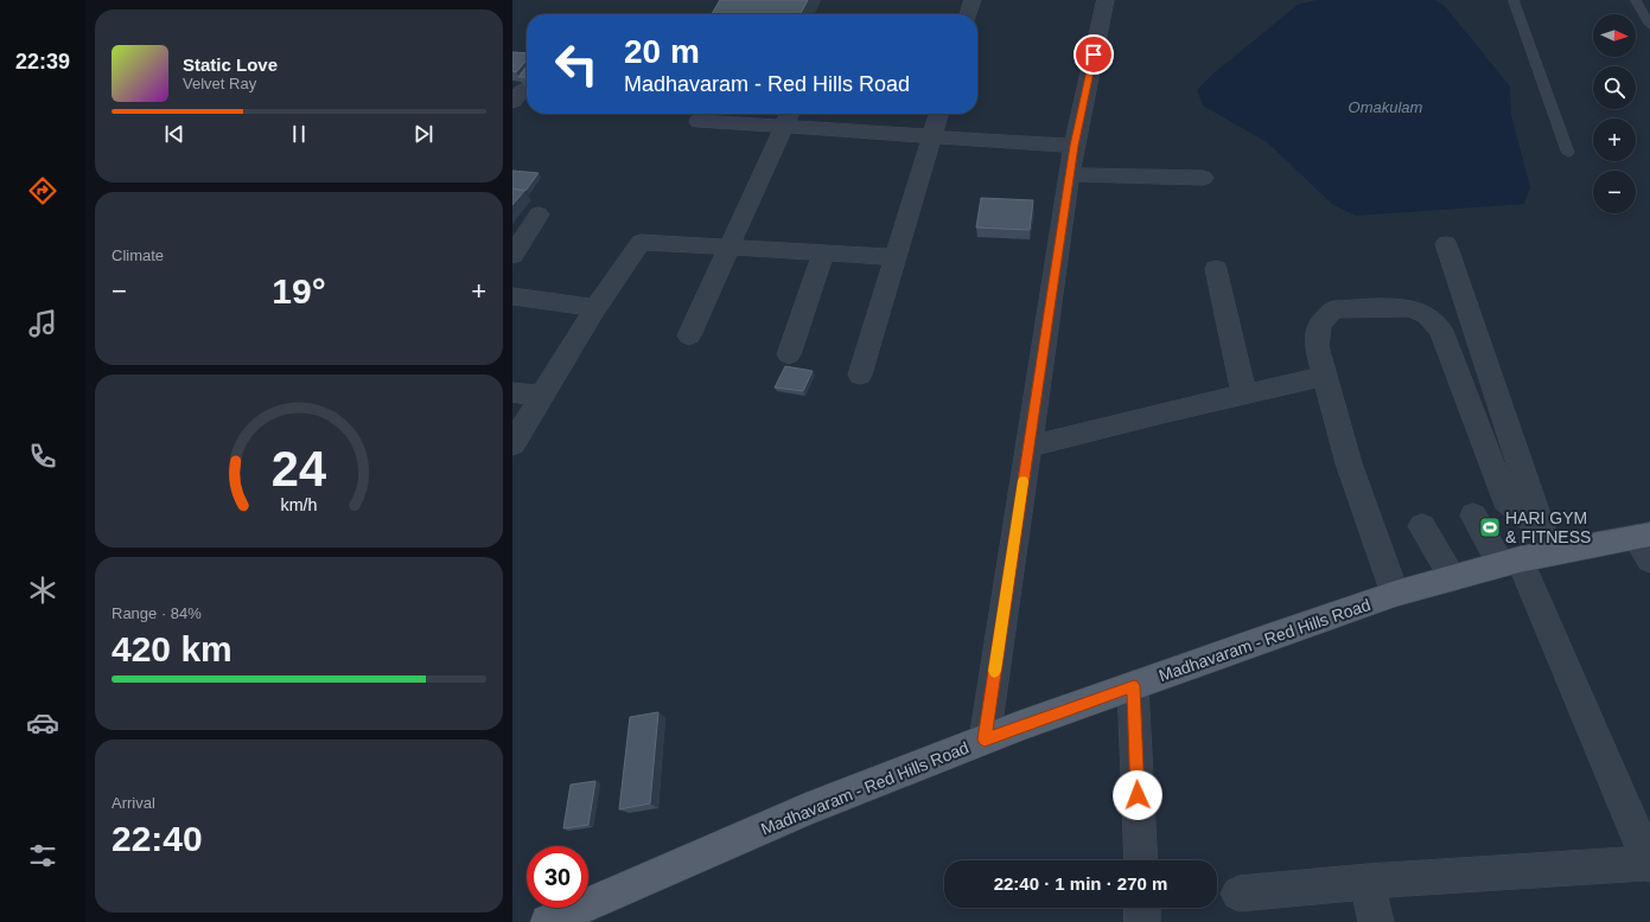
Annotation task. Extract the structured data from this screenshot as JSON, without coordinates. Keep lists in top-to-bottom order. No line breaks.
{"streets":{"main road":["Madhavaram - Red Hills Road"]},"water":["Omakulam"],"places":{"sports":["HARI GYM & FITNESS"]},"north":"right","page":{"tabs":"22:39","map_buttons":["+","−"],"turn":["20 m","Madhavaram - Red Hills Road"],"song":["Static Love","Velvet Ray"],"tile":["Climate",["Range · 84%","420 km"],["Arrival","22:40"]],"heat":["−","19°","+"],"limit":"30","trip":"22:40 · 1 min · 270 m","gauge":["24","km/h"]}}
